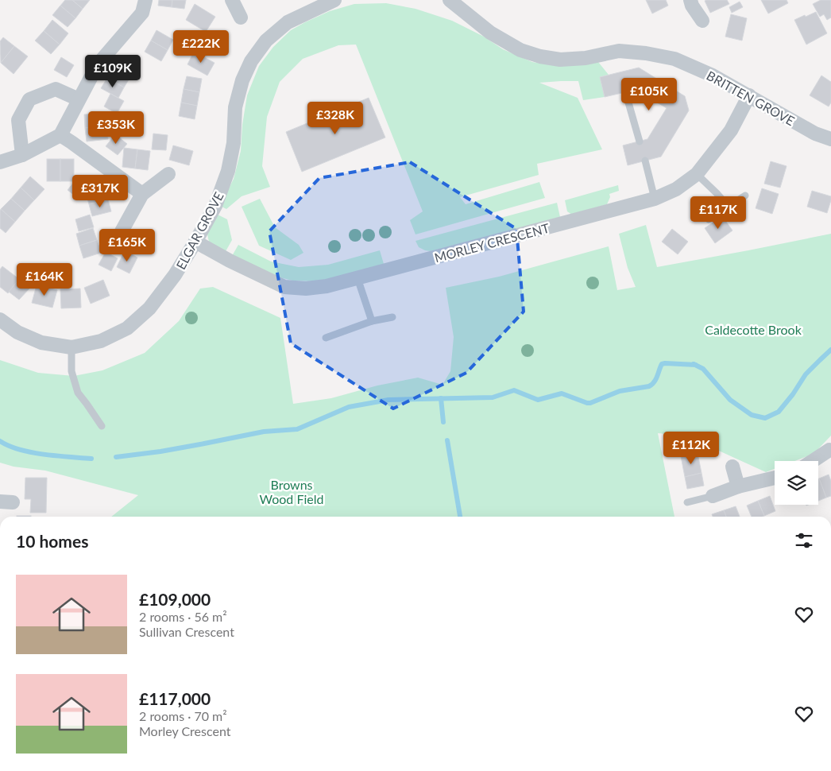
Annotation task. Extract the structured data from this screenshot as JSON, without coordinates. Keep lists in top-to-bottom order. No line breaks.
{"streets":{"street":["BRITTEN GROVE","ELGAR GROVE","MORLEY CRESCENT"]},"crossings":[["BRITTEN GROVE","MORLEY CRESCENT"],["ELGAR GROVE","MORLEY CRESCENT"]],"parks":["Caldecotte Brook","Browns Wood Field"],"page":{"price":["£222K","£109K","£105K","£328K","£353K","£317K","£117K","£165K","£164K","£112K"],"heading":"10 homes","list":[{"name":"£109,000","note":"2 rooms · 56 m² · Sullivan Crescent"},{"name":"£117,000","note":"2 rooms · 70 m² · Morley Crescent"}]}}
